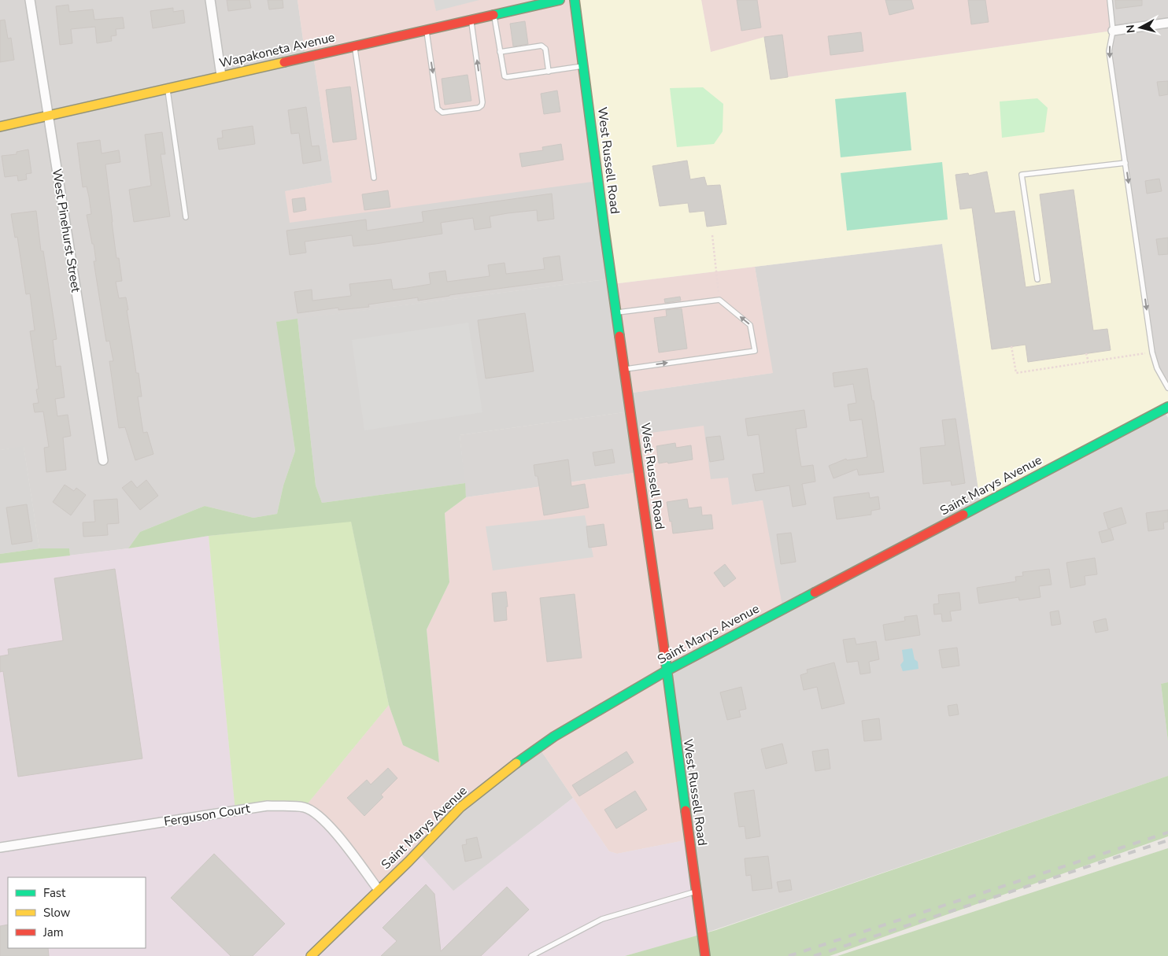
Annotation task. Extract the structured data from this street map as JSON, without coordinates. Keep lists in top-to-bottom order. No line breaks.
{"streets":{"main road":["Wapakoneta Avenue","West Russell Road","Saint Marys Avenue"],"street":["West Pinehurst Street","Ferguson Court"]},"crossings":[["Wapakoneta Avenue","West Pinehurst Street"],["West Russell Road","Saint Marys Avenue"],["Saint Marys Avenue","Ferguson Court"]],"legend":["Fast","Slow","Jam"],"north":"left"}
